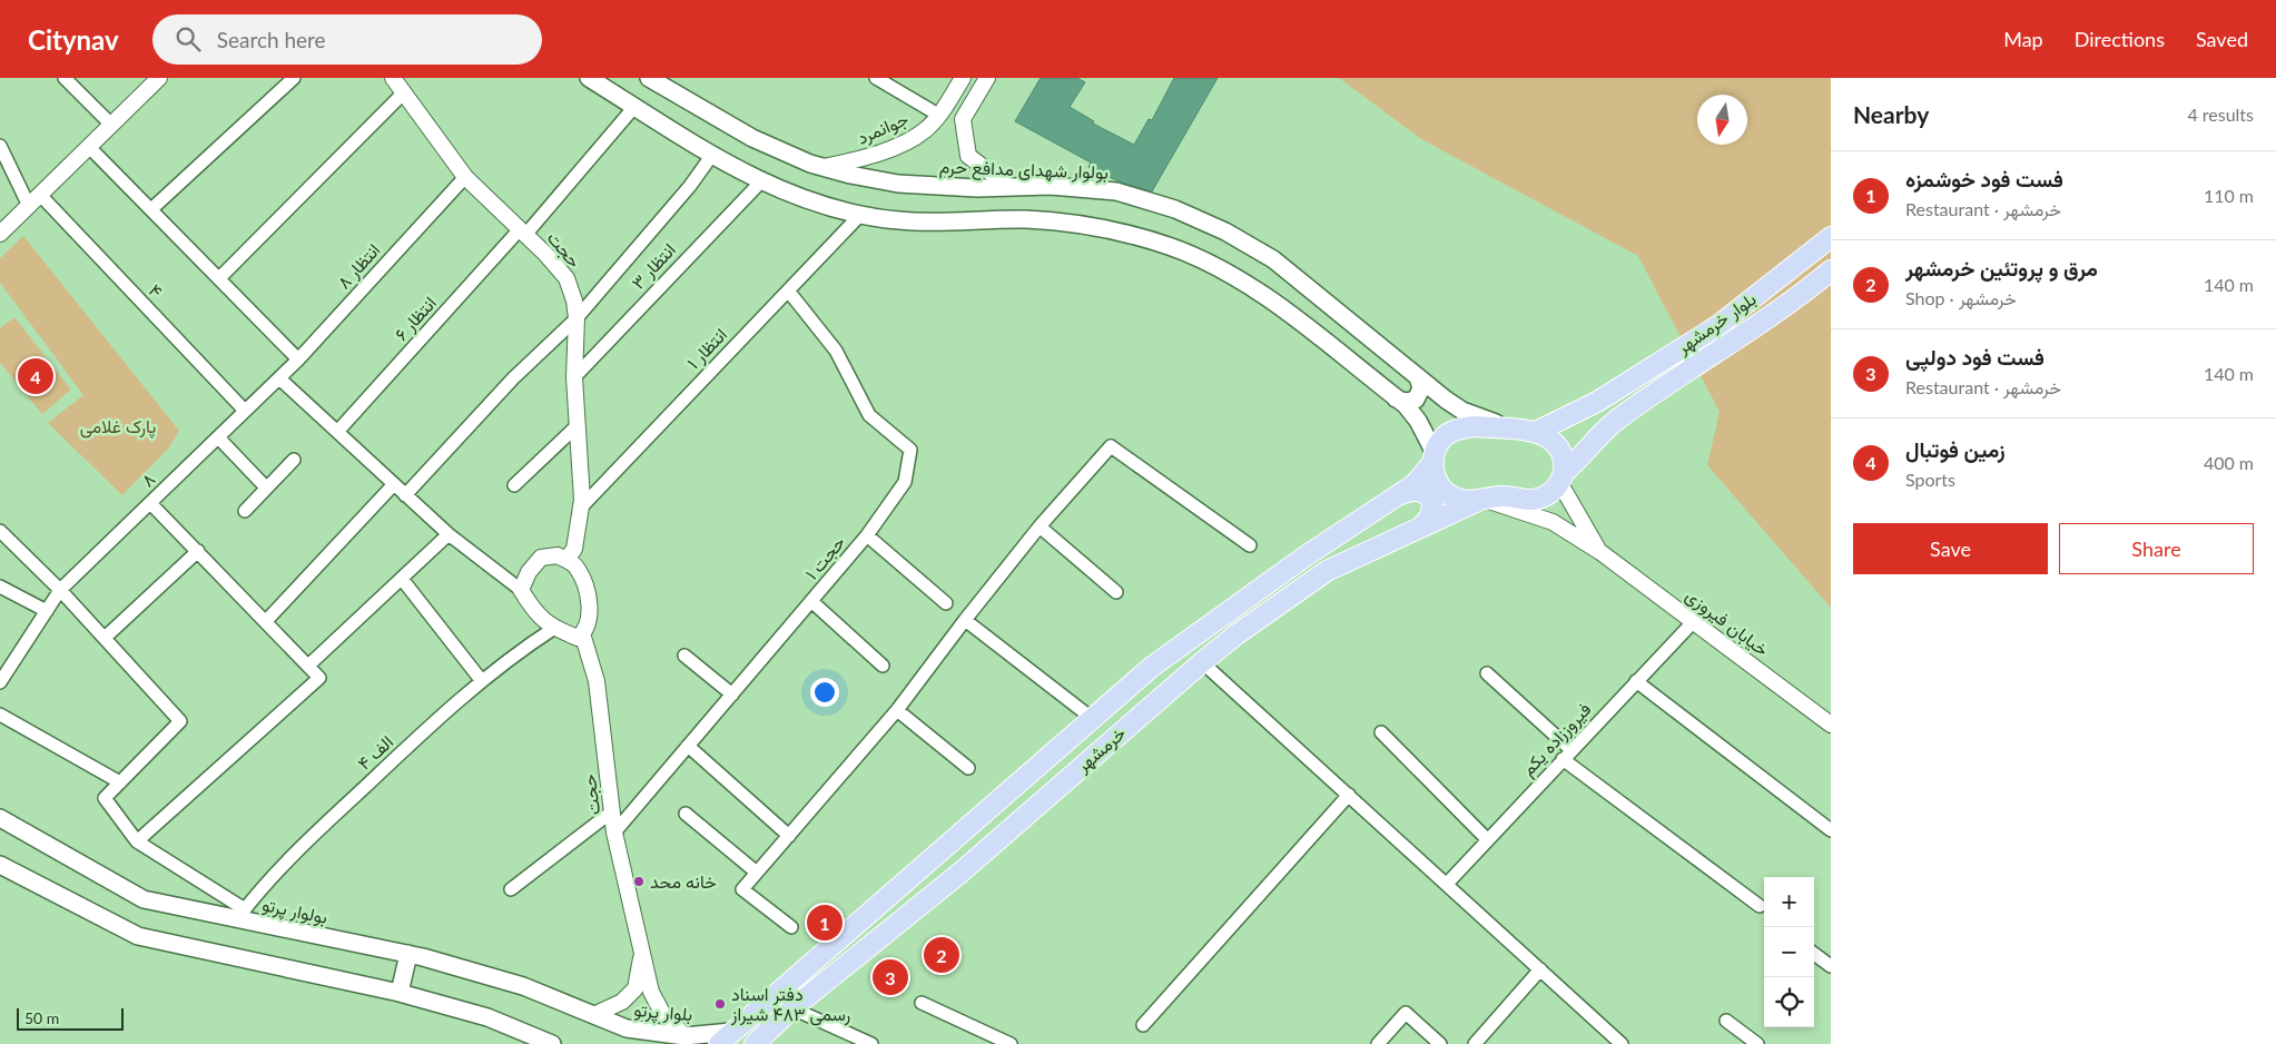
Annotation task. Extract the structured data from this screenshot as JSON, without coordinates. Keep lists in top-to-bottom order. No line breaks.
{"streets":{"main road":["بولوار شهدای مدافع حرم","بلوار خرمشهر","خرمشهر","بولوار پرتو","بلوار پرتو"],"street":["جوانمرد","حجت","انتظار ۸","انتظار ۳","۴","انتظار ۶","انتظار ۱","۸","حجت ۱","خیابان فیروزی","فیروززاده یکم","۴ الف"]},"crossings":[["جوانمرد","بولوار شهدای مدافع حرم"],["بولوار شهدای مدافع حرم","بلوار خرمشهر"],["حجت","انتظار ۸"],["حجت","انتظار ۳"],["حجت","انتظار ۶"],["حجت","انتظار ۱"],["حجت","حجت ۱"],["حجت","۴ الف"],["حجت","بلوار پرتو"],["انتظار ۸","۸"],["۴","۸"],["بلوار خرمشهر","خیابان فیروزی"],["بلوار خرمشهر","خرمشهر"],["انتظار ۱","حجت ۱"],["خیابان فیروزی","فیروززاده یکم"],["خیابان فیروزی","خرمشهر"],["۴ الف","بولوار پرتو"],["بولوار پرتو","بلوار پرتو"]],"parks":["پارک غلامی"],"places":["خانه محد","دفتر اسناد رسمی ۴۸۳ شیراز"],"scale_bar":"50 m","north":"bottom","page":{"header":"Citynav","search":"Search here","nav":["Map","Directions","Saved"],"heading":["Nearby","4 results"],"list":[{"mark":"1","name":"فست فود خوشمزه","note":"Restaurant · خرمشهر","value":"110 m"},{"mark":"2","name":"مرق و پروتئین خرمشهر","note":"Shop · خرمشهر","value":"140 m"},{"mark":"3","name":"فست فود دولپی","note":"Restaurant · خرمشهر","value":"140 m"},{"mark":"4","name":"زمین فوتبال","note":"Sports","value":"400 m"}],"pins":["4","1","2","3"],"buttons":["Save","Share"],"map_buttons":["+","−"],"scale":"50 m"}}
